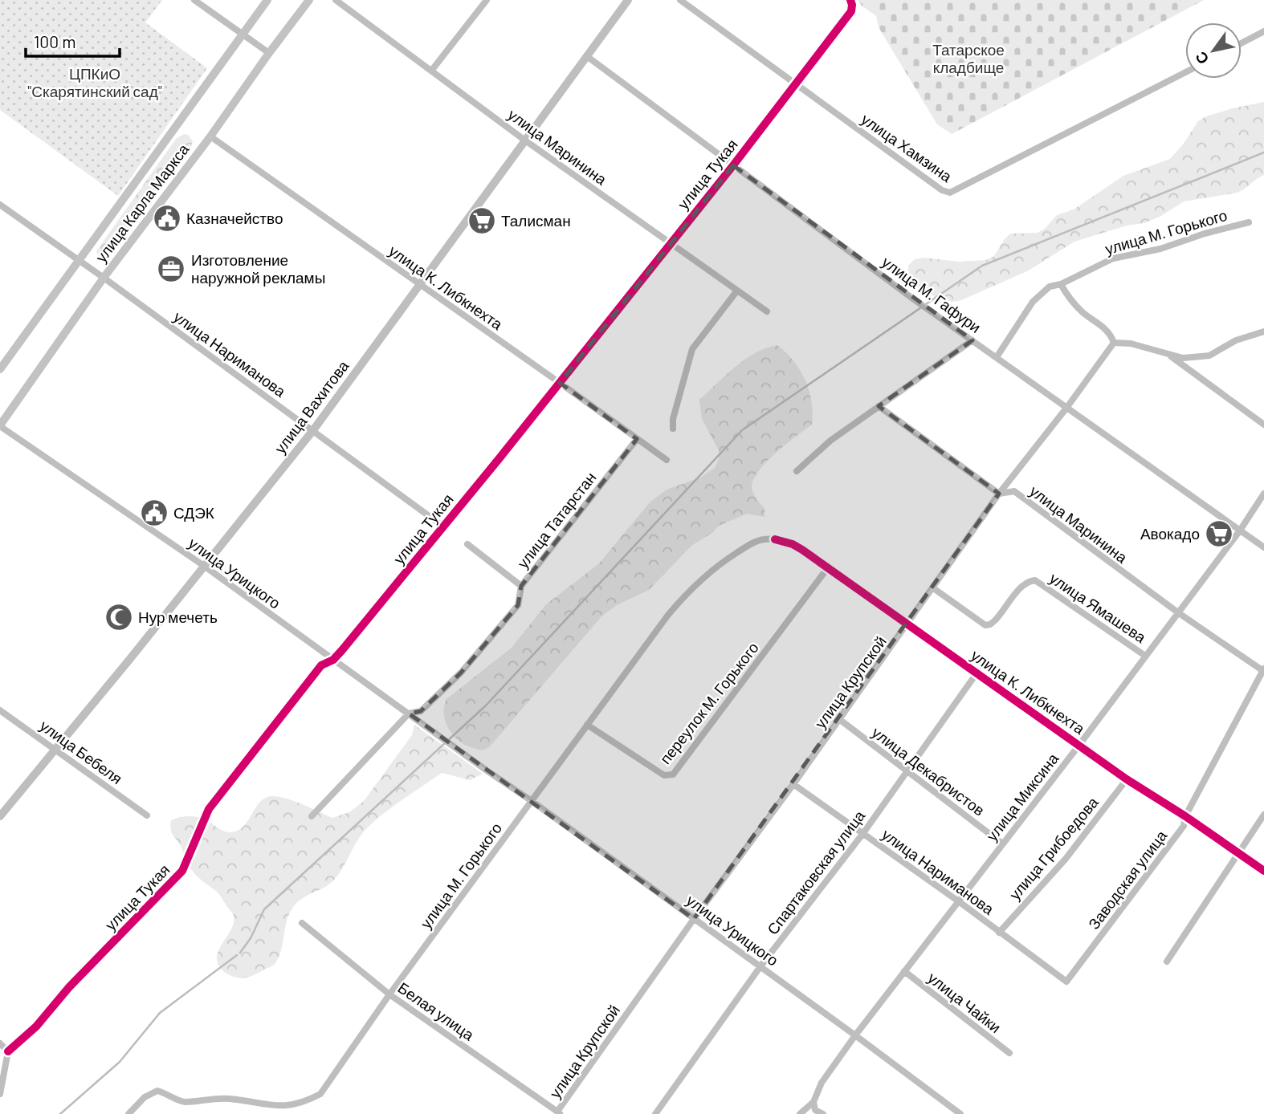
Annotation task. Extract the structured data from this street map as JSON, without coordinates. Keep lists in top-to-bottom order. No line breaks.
{"streets":{"main road":["улица Карла Маркса"],"street":["улица Маринина","улица Хамзина","улица Тукая","улица М. Горького","улица К. Либкнехта","улица М. Гафури","улица Нариманова","улица Вахитова","улица Татарстан","улица Урицкого","улица Ямашева","улица Крупской","переулок М. Горького","улица Бебеля","улица Декабристов","улица Миксина","улица Грибоедова","Спартаковская улица","Заводская улица","улица Чайки","Белая улица"]},"crossings":[["улица Маринина","улица Тукая"],["улица Маринина","улица Вахитова"],["улица Маринина","улица Крупской"],["улица Маринина","улица Миксина"],["улица Маринина","Заводская улица"],["улица Хамзина","улица Тукая"],["улица Тукая","улица К. Либкнехта"],["улица Тукая","улица М. Гафури"],["улица Тукая","улица Нариманова"],["улица Тукая","улица Урицкого"],["улица Карла Маркса","улица К. Либкнехта"],["улица Карла Маркса","улица Нариманова"],["улица Карла Маркса","улица Урицкого"],["улица М. Горького","улица К. Либкнехта"],["улица М. Горького","улица М. Гафури"],["улица М. Горького","улица Урицкого"],["улица М. Горького","переулок М. Горького"],["улица М. Горького","Белая улица"],["улица К. Либкнехта","улица Вахитова"],["улица К. Либкнехта","улица Татарстан"],["улица К. Либкнехта","улица Крупской"],["улица К. Либкнехта","переулок М. Горького"],["улица К. Либкнехта","улица Миксина"],["улица К. Либкнехта","улица Грибоедова"],["улица К. Либкнехта","Спартаковская улица"],["улица К. Либкнехта","Заводская улица"],["улица М. Гафури","улица Вахитова"],["улица М. Гафури","улица Крупской"],["улица М. Гафури","улица Миксина"],["улица Нариманова","улица Вахитова"],["улица Нариманова","улица Крупской"],["улица Нариманова","улица Миксина"],["улица Нариманова","улица Грибоедова"],["улица Нариманова","Спартаковская улица"],["улица Нариманова","Заводская улица"],["улица Вахитова","улица Урицкого"],["улица Вахитова","улица Бебеля"],["улица Татарстан","улица Урицкого"],["улица Урицкого","улица Крупской"],["улица Урицкого","улица Миксина"],["улица Урицкого","Спартаковская улица"],["улица Ямашева","улица Крупской"],["улица Ямашева","улица Миксина"],["улица Крупской","улица Декабристов"],["улица Крупской","Белая улица"],["улица Декабристов","улица Миксина"],["улица Декабристов","Спартаковская улица"],["улица Миксина","улица Чайки"]],"parks":["Татарское кладбище","ЦПКиО \"Скарятинский сад\""],"places":{"public building":["Казначейство","СДЭК"],"supermarket":["Талисман","Авокадо"],"office":["Изготовление наружной рекламы"],"mosque":["Нур мечеть"]},"scale_bar":"100 m","north":"bottom left"}
